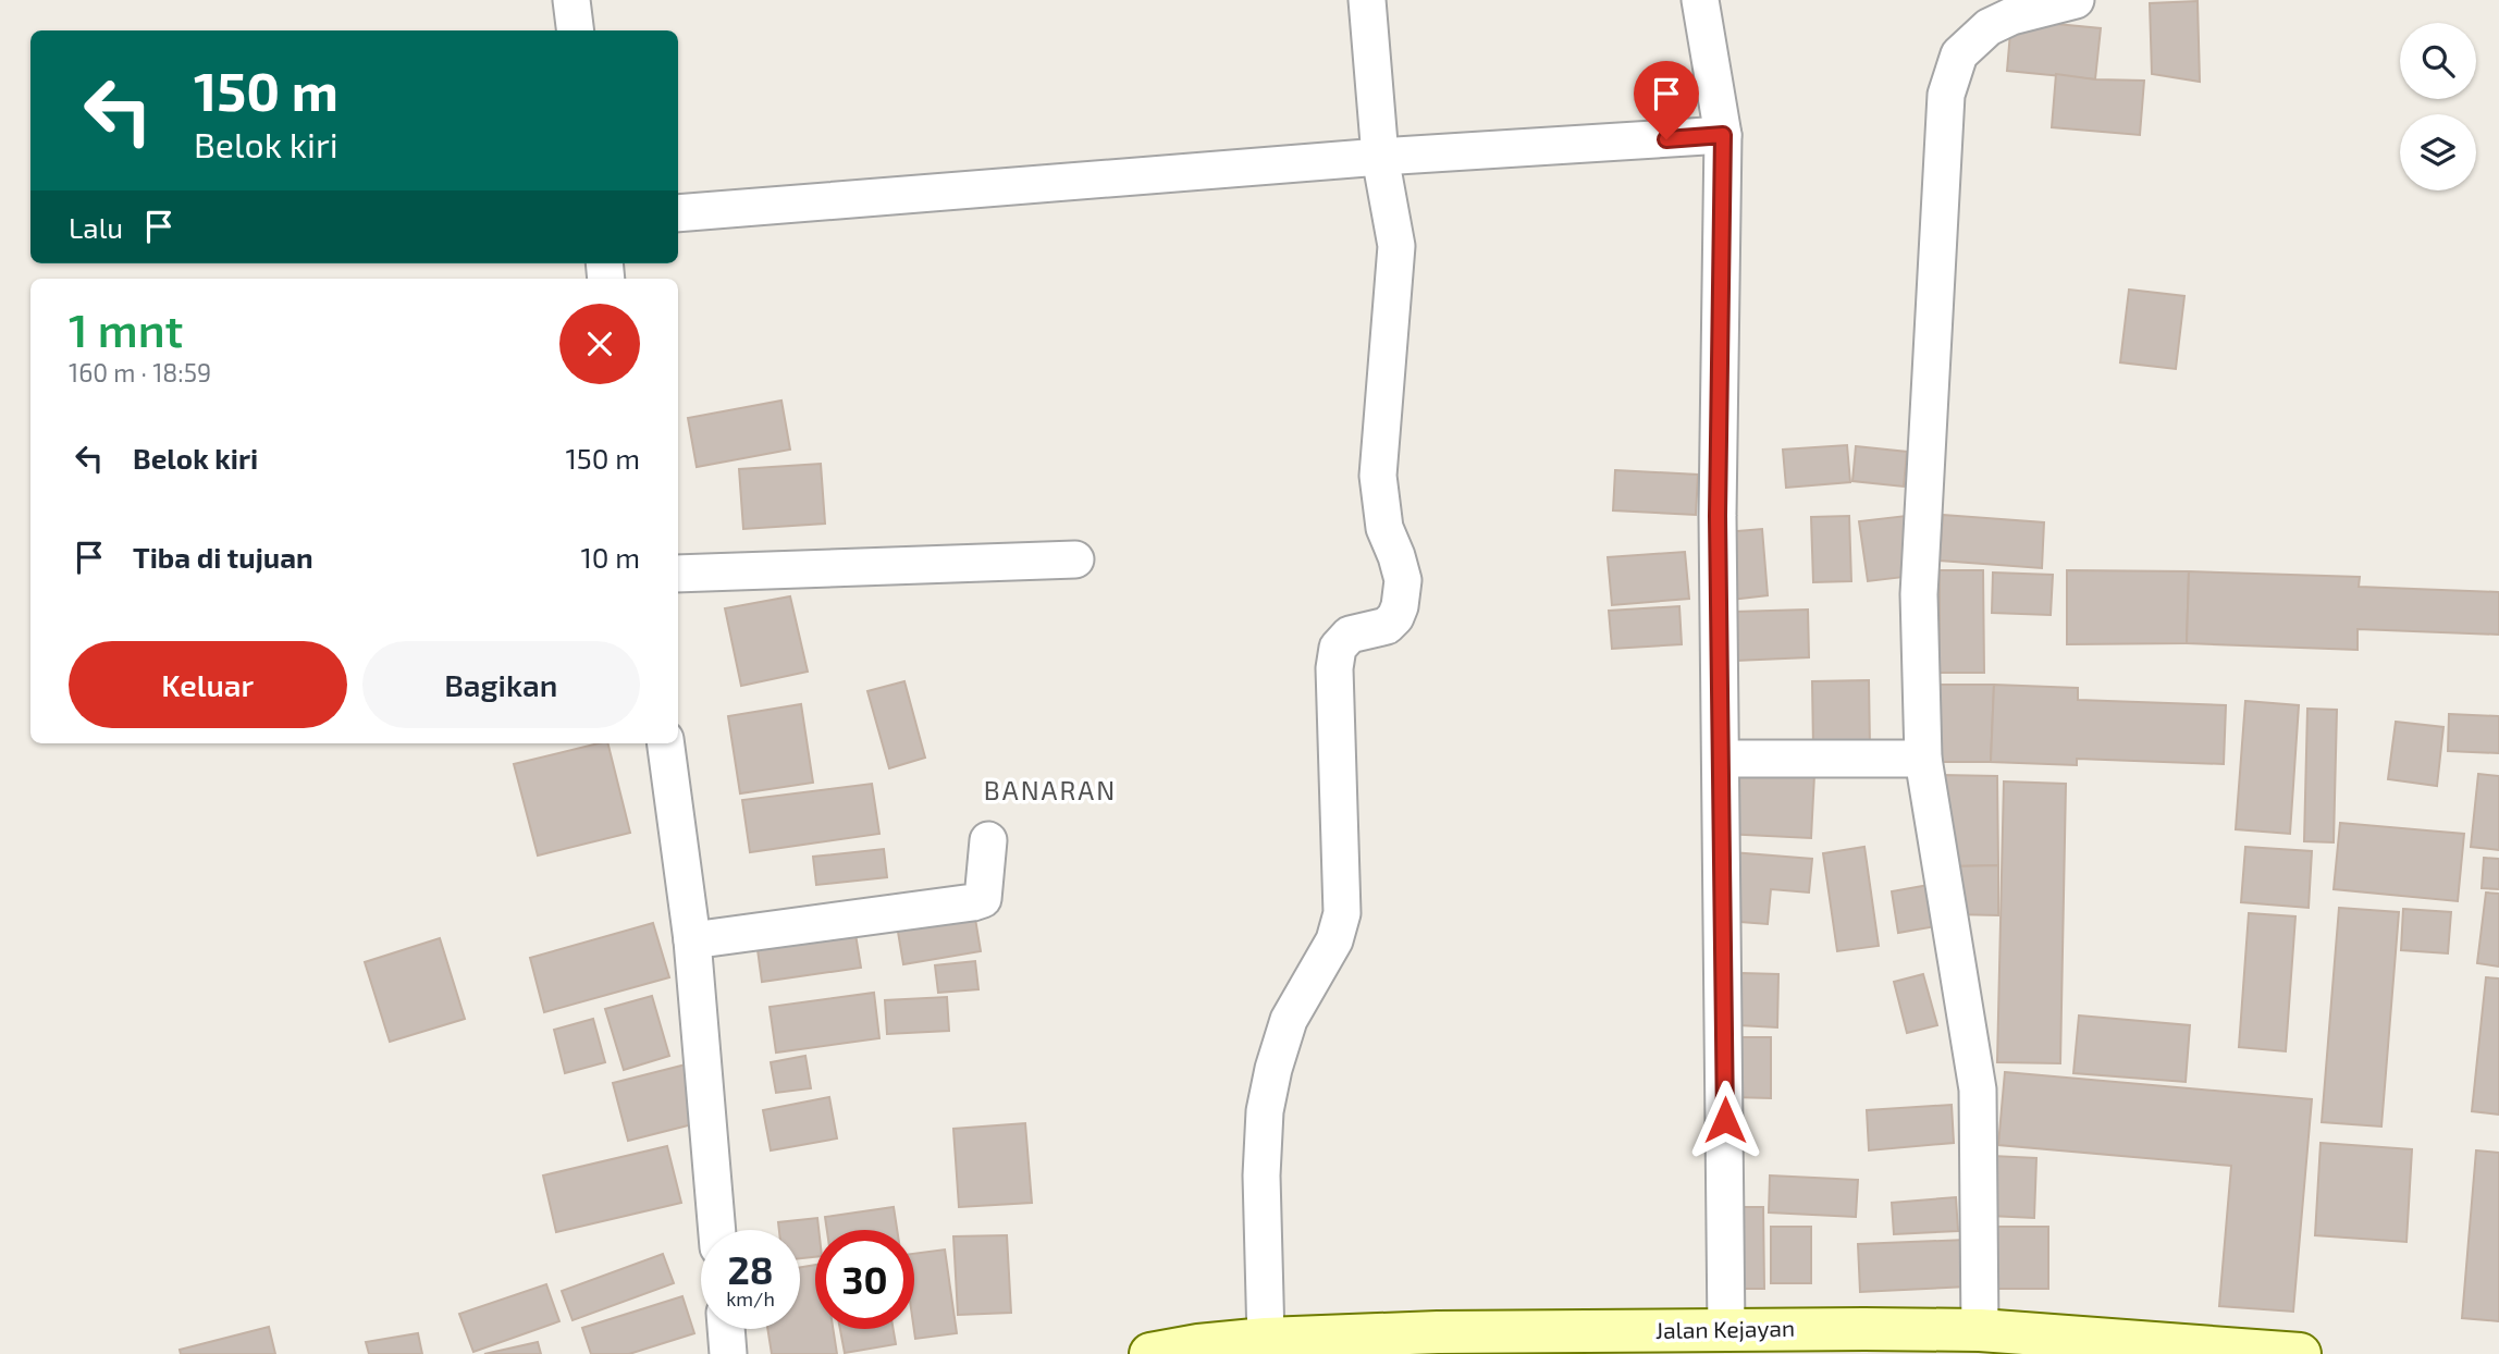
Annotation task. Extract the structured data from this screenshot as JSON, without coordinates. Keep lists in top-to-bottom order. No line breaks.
{"streets":{"main road":["Jalan Kejayan"]},"districts":["BANARAN"],"page":{"turn":["150 m","Belok kiri"],"then":"Lalu","heading":["1 mnt","160 m · 18:59"],"list":[{"name":"Belok kiri","value":"150 m"},{"name":"Tiba di tujuan","value":"10 m"}],"buttons":["Keluar","Bagikan"],"speed":"28 km/h","limit":"30"}}
